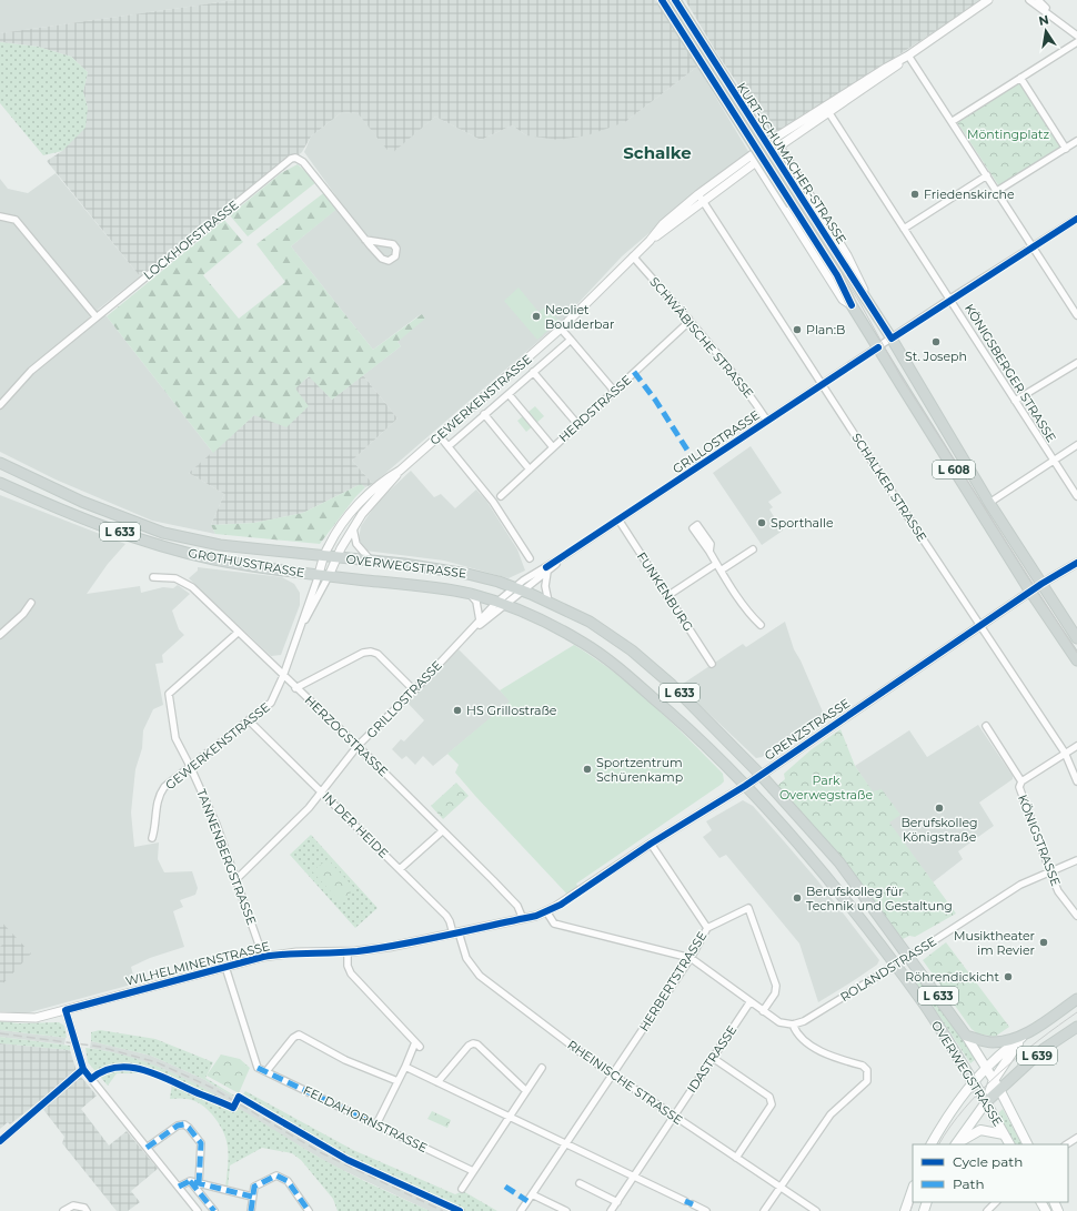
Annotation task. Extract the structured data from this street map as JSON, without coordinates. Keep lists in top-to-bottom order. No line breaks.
{"streets":{"main road":["KURT-SCHUMACHER-STRASSE","L 608","L 633","GROTHUSSTRASSE","OVERWEGSTRASSE","L 639"],"street":["LOCKHOFSTRASSE","SCHWÄBISCHE STRASSE","KÖNIGSBERGER STRASSE","GEWERKENSTRASSE","HERDSTRASSE","GRILLOSTRASSE","SCHALKER STRASSE","FUNKENBURG","GRENZSTRASSE","HERZOGSTRASSE","IN DER HEIDE","KÖNIGSTRASSE","TANNENBERGSTRASSE","WILHELMINENSTRASSE","ROLANDSTRASSE","HERBERTSTRASSE","IDASTRASSE","RHEINISCHE STRASSE","FELDAHORNSTRASSE"]},"crossings":[["KURT-SCHUMACHER-STRASSE","GRILLOSTRASSE"],["KURT-SCHUMACHER-STRASSE","GRENZSTRASSE"],["SCHWÄBISCHE STRASSE","GEWERKENSTRASSE"],["SCHWÄBISCHE STRASSE","HERDSTRASSE"],["SCHWÄBISCHE STRASSE","GRILLOSTRASSE"],["KÖNIGSBERGER STRASSE","GRILLOSTRASSE"],["GEWERKENSTRASSE","SCHALKER STRASSE"],["GEWERKENSTRASSE","GROTHUSSTRASSE"],["GEWERKENSTRASSE","OVERWEGSTRASSE"],["GEWERKENSTRASSE","HERZOGSTRASSE"],["GEWERKENSTRASSE","IN DER HEIDE"],["GEWERKENSTRASSE","TANNENBERGSTRASSE"],["GRILLOSTRASSE","SCHALKER STRASSE"],["GRILLOSTRASSE","OVERWEGSTRASSE"],["GRILLOSTRASSE","FUNKENBURG"],["GRILLOSTRASSE","HERZOGSTRASSE"],["GRILLOSTRASSE","IN DER HEIDE"],["GRILLOSTRASSE","TANNENBERGSTRASSE"],["SCHALKER STRASSE","GRENZSTRASSE"],["GROTHUSSTRASSE","OVERWEGSTRASSE"],["OVERWEGSTRASSE","GRENZSTRASSE"],["OVERWEGSTRASSE","ROLANDSTRASSE"],["OVERWEGSTRASSE","L 639"],["GRENZSTRASSE","WILHELMINENSTRASSE"],["GRENZSTRASSE","HERBERTSTRASSE"],["HERZOGSTRASSE","TANNENBERGSTRASSE"],["HERZOGSTRASSE","WILHELMINENSTRASSE"],["IN DER HEIDE","WILHELMINENSTRASSE"],["IN DER HEIDE","RHEINISCHE STRASSE"],["KÖNIGSTRASSE","ROLANDSTRASSE"],["TANNENBERGSTRASSE","WILHELMINENSTRASSE"],["WILHELMINENSTRASSE","RHEINISCHE STRASSE"],["WILHELMINENSTRASSE","FELDAHORNSTRASSE"],["HERBERTSTRASSE","RHEINISCHE STRASSE"],["IDASTRASSE","RHEINISCHE STRASSE"]],"districts":["Schalke"],"parks":["Möntingplatz","Park Overwegstraße"],"places":["Friedenskirche","Neoliet Boulderbar","Plan:B","St. Joseph","Sporthalle","HS Grillostraße","Sportzentrum Schürenkamp","Berufskolleg Königstraße","Berufskolleg für Technik und Gestaltung","Musiktheater im Revier","Röhrendickicht"],"legend":["Cycle path","Path"],"north":"top"}
